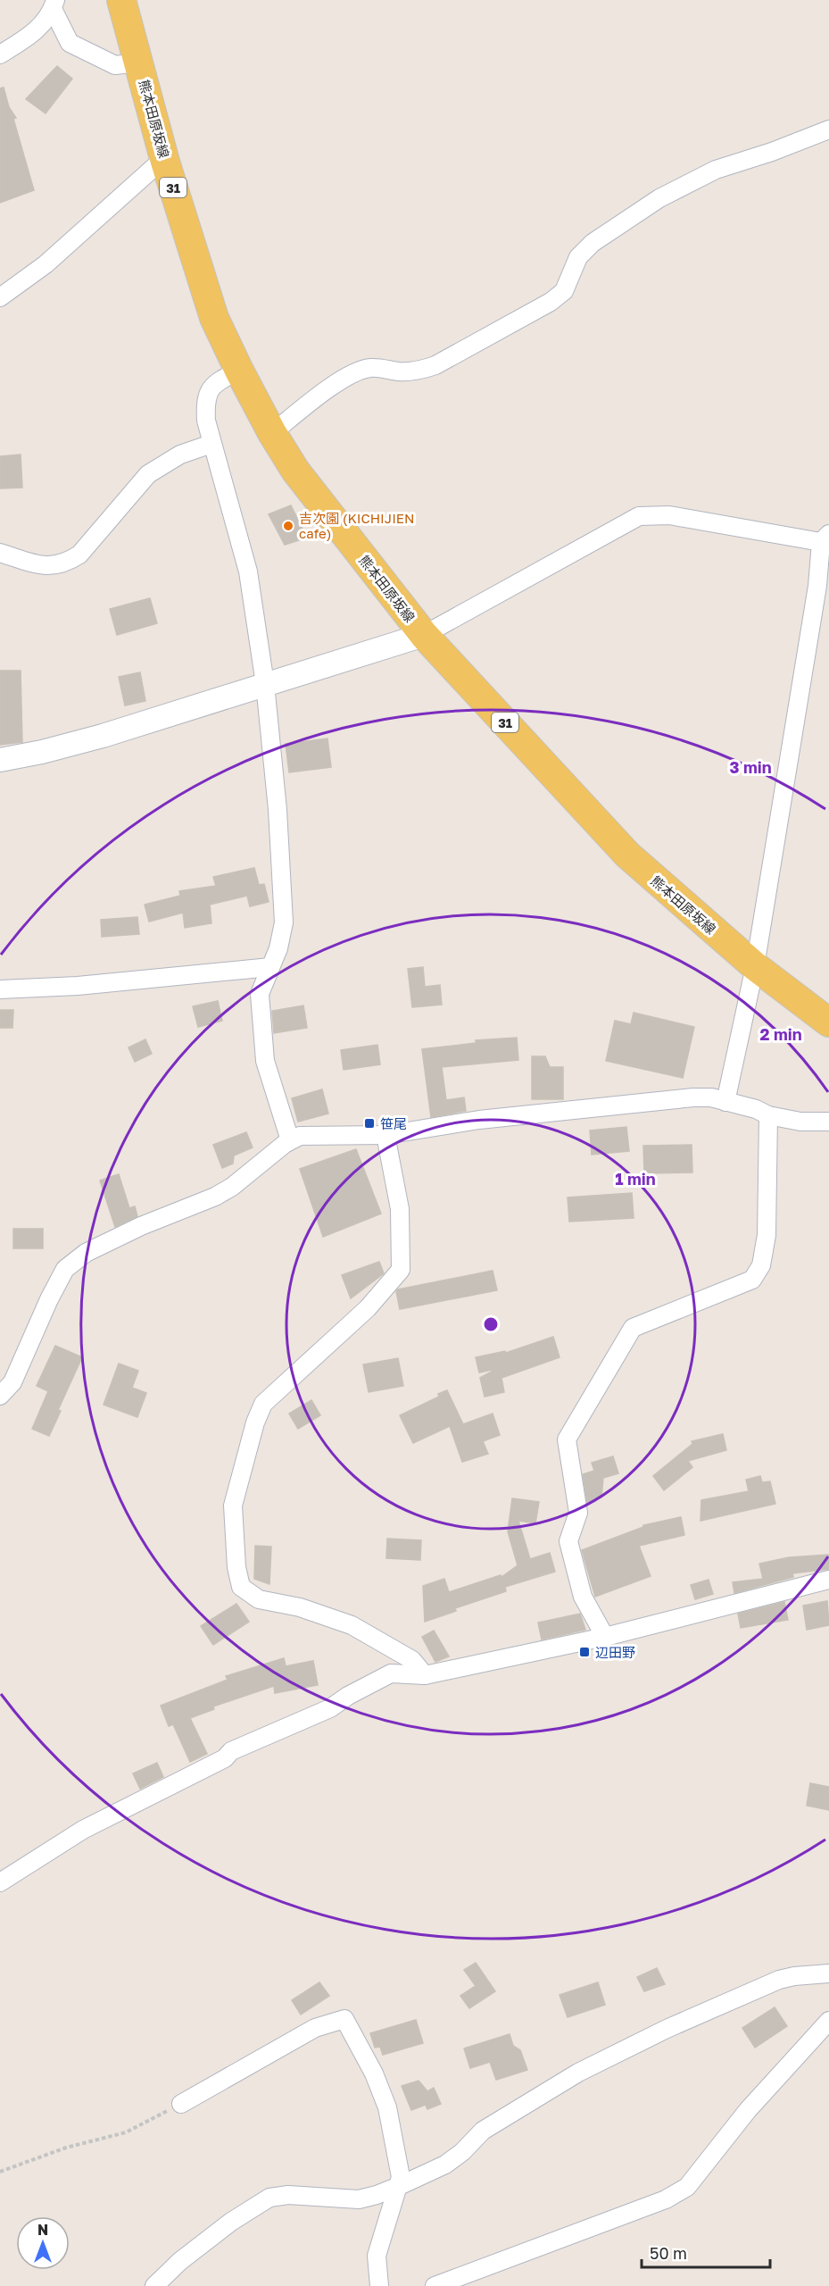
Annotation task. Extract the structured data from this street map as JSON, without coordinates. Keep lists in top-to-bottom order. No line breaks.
{"streets":{"main road":["熊本田原坂線","31"]},"places":{"other":["吉次園 (KICHIJIEN cafe)"],"transit":["笹尾","辺田野"]},"scale_bar":"50 m","north":"top","rings":["3 min","2 min","1 min"]}
